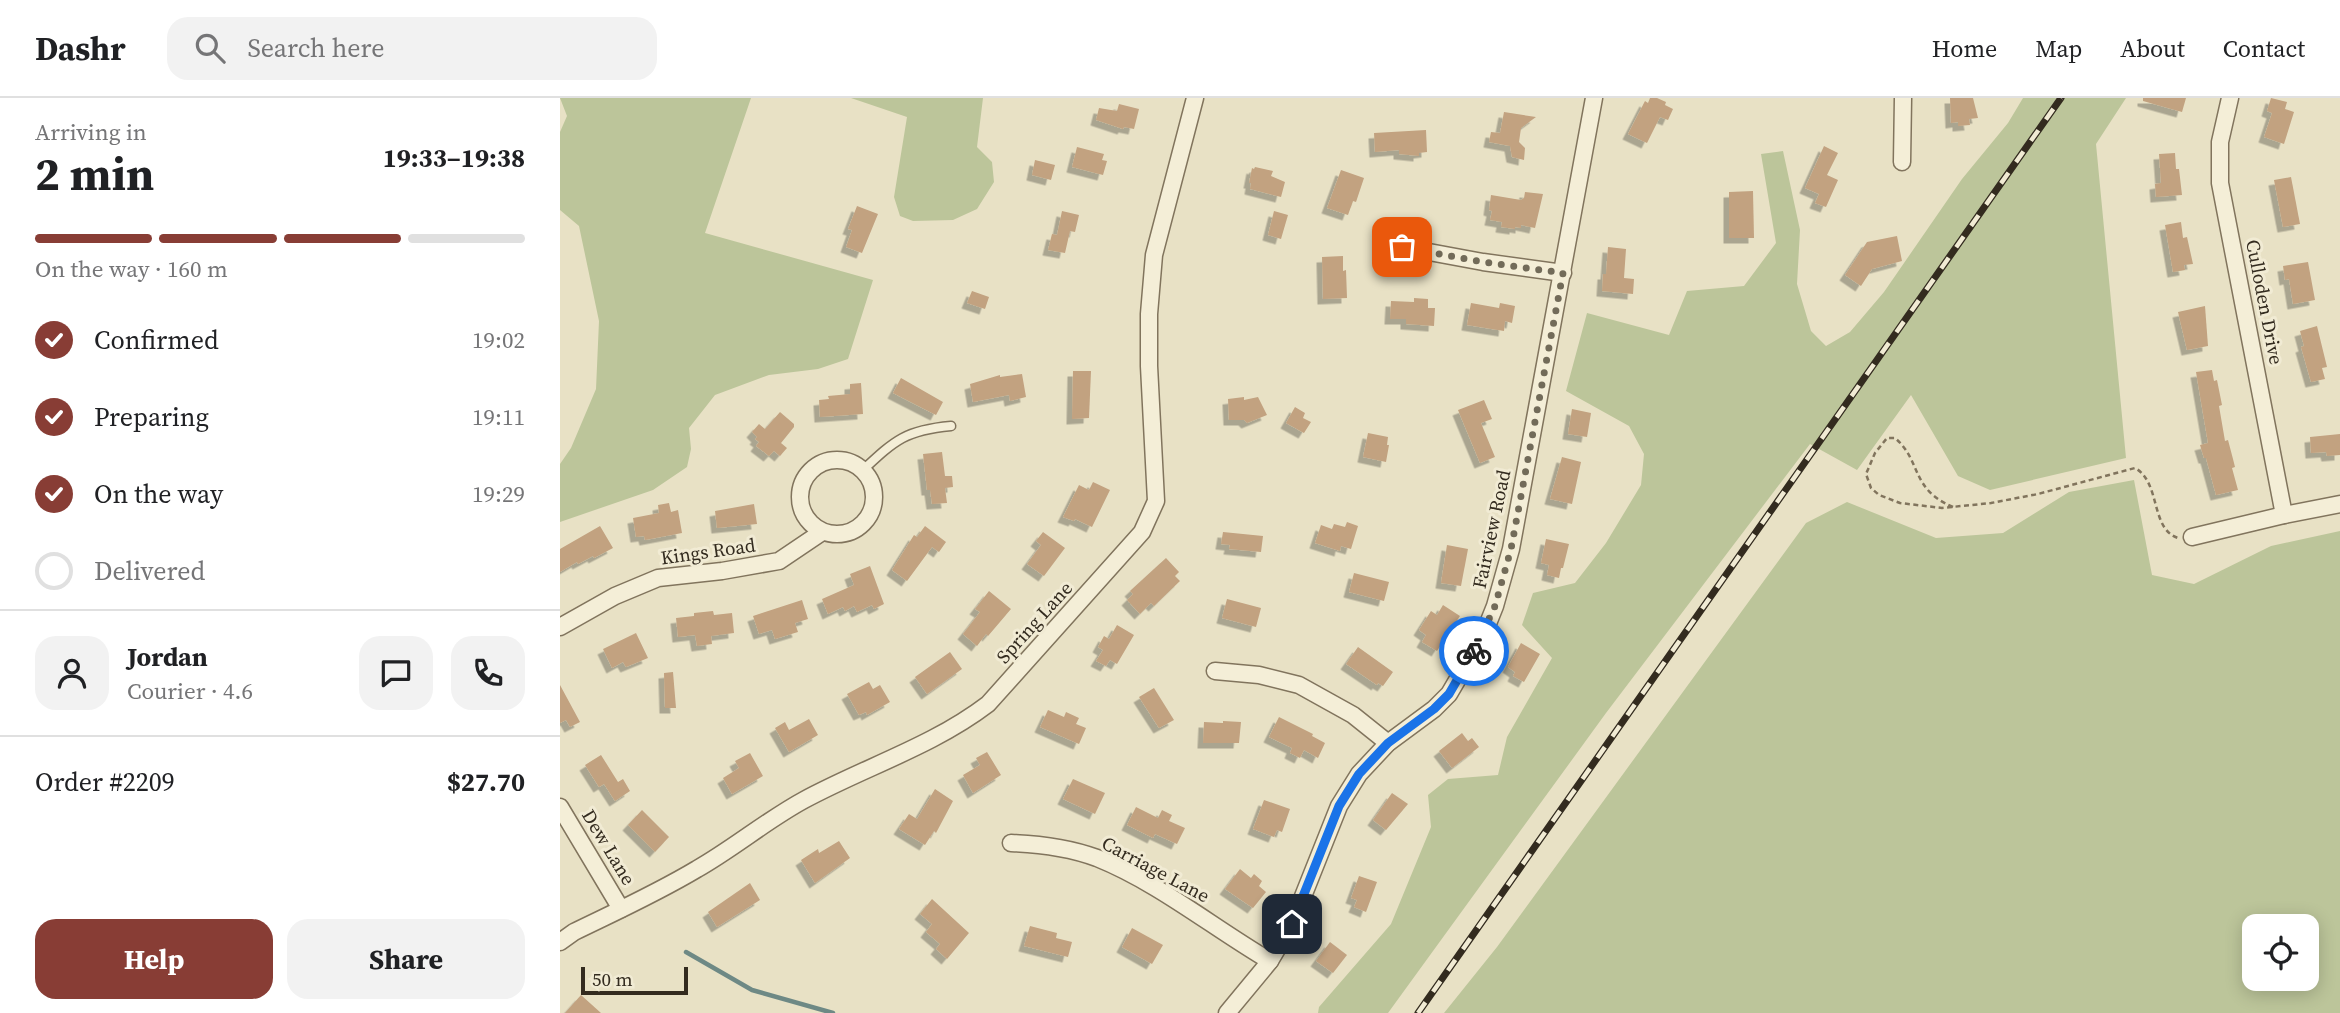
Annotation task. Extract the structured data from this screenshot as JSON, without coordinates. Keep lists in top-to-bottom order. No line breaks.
{"streets":{"street":["Culloden Drive","Fairview Road","Kings Road","Spring Lane","Dew Lane","Carriage Lane"]},"crossings":[["Fairview Road","Carriage Lane"],["Spring Lane","Dew Lane"]],"scale_bar":"50 m","page":{"header":"Dashr","search":"Search here","nav":["Home","Map","About","Contact"],"heading":["2 min","Arriving in","19:33–19:38"],"panel":["Jordan","Courier · 4.6","Order #2209","$27.70"],"bar":"On the way · 160 m","list":[["Confirmed","19:02"],["Preparing","19:11"],["On the way","19:29"],"Delivered"],"buttons":["Help","Share"],"scale":"50 m"}}
